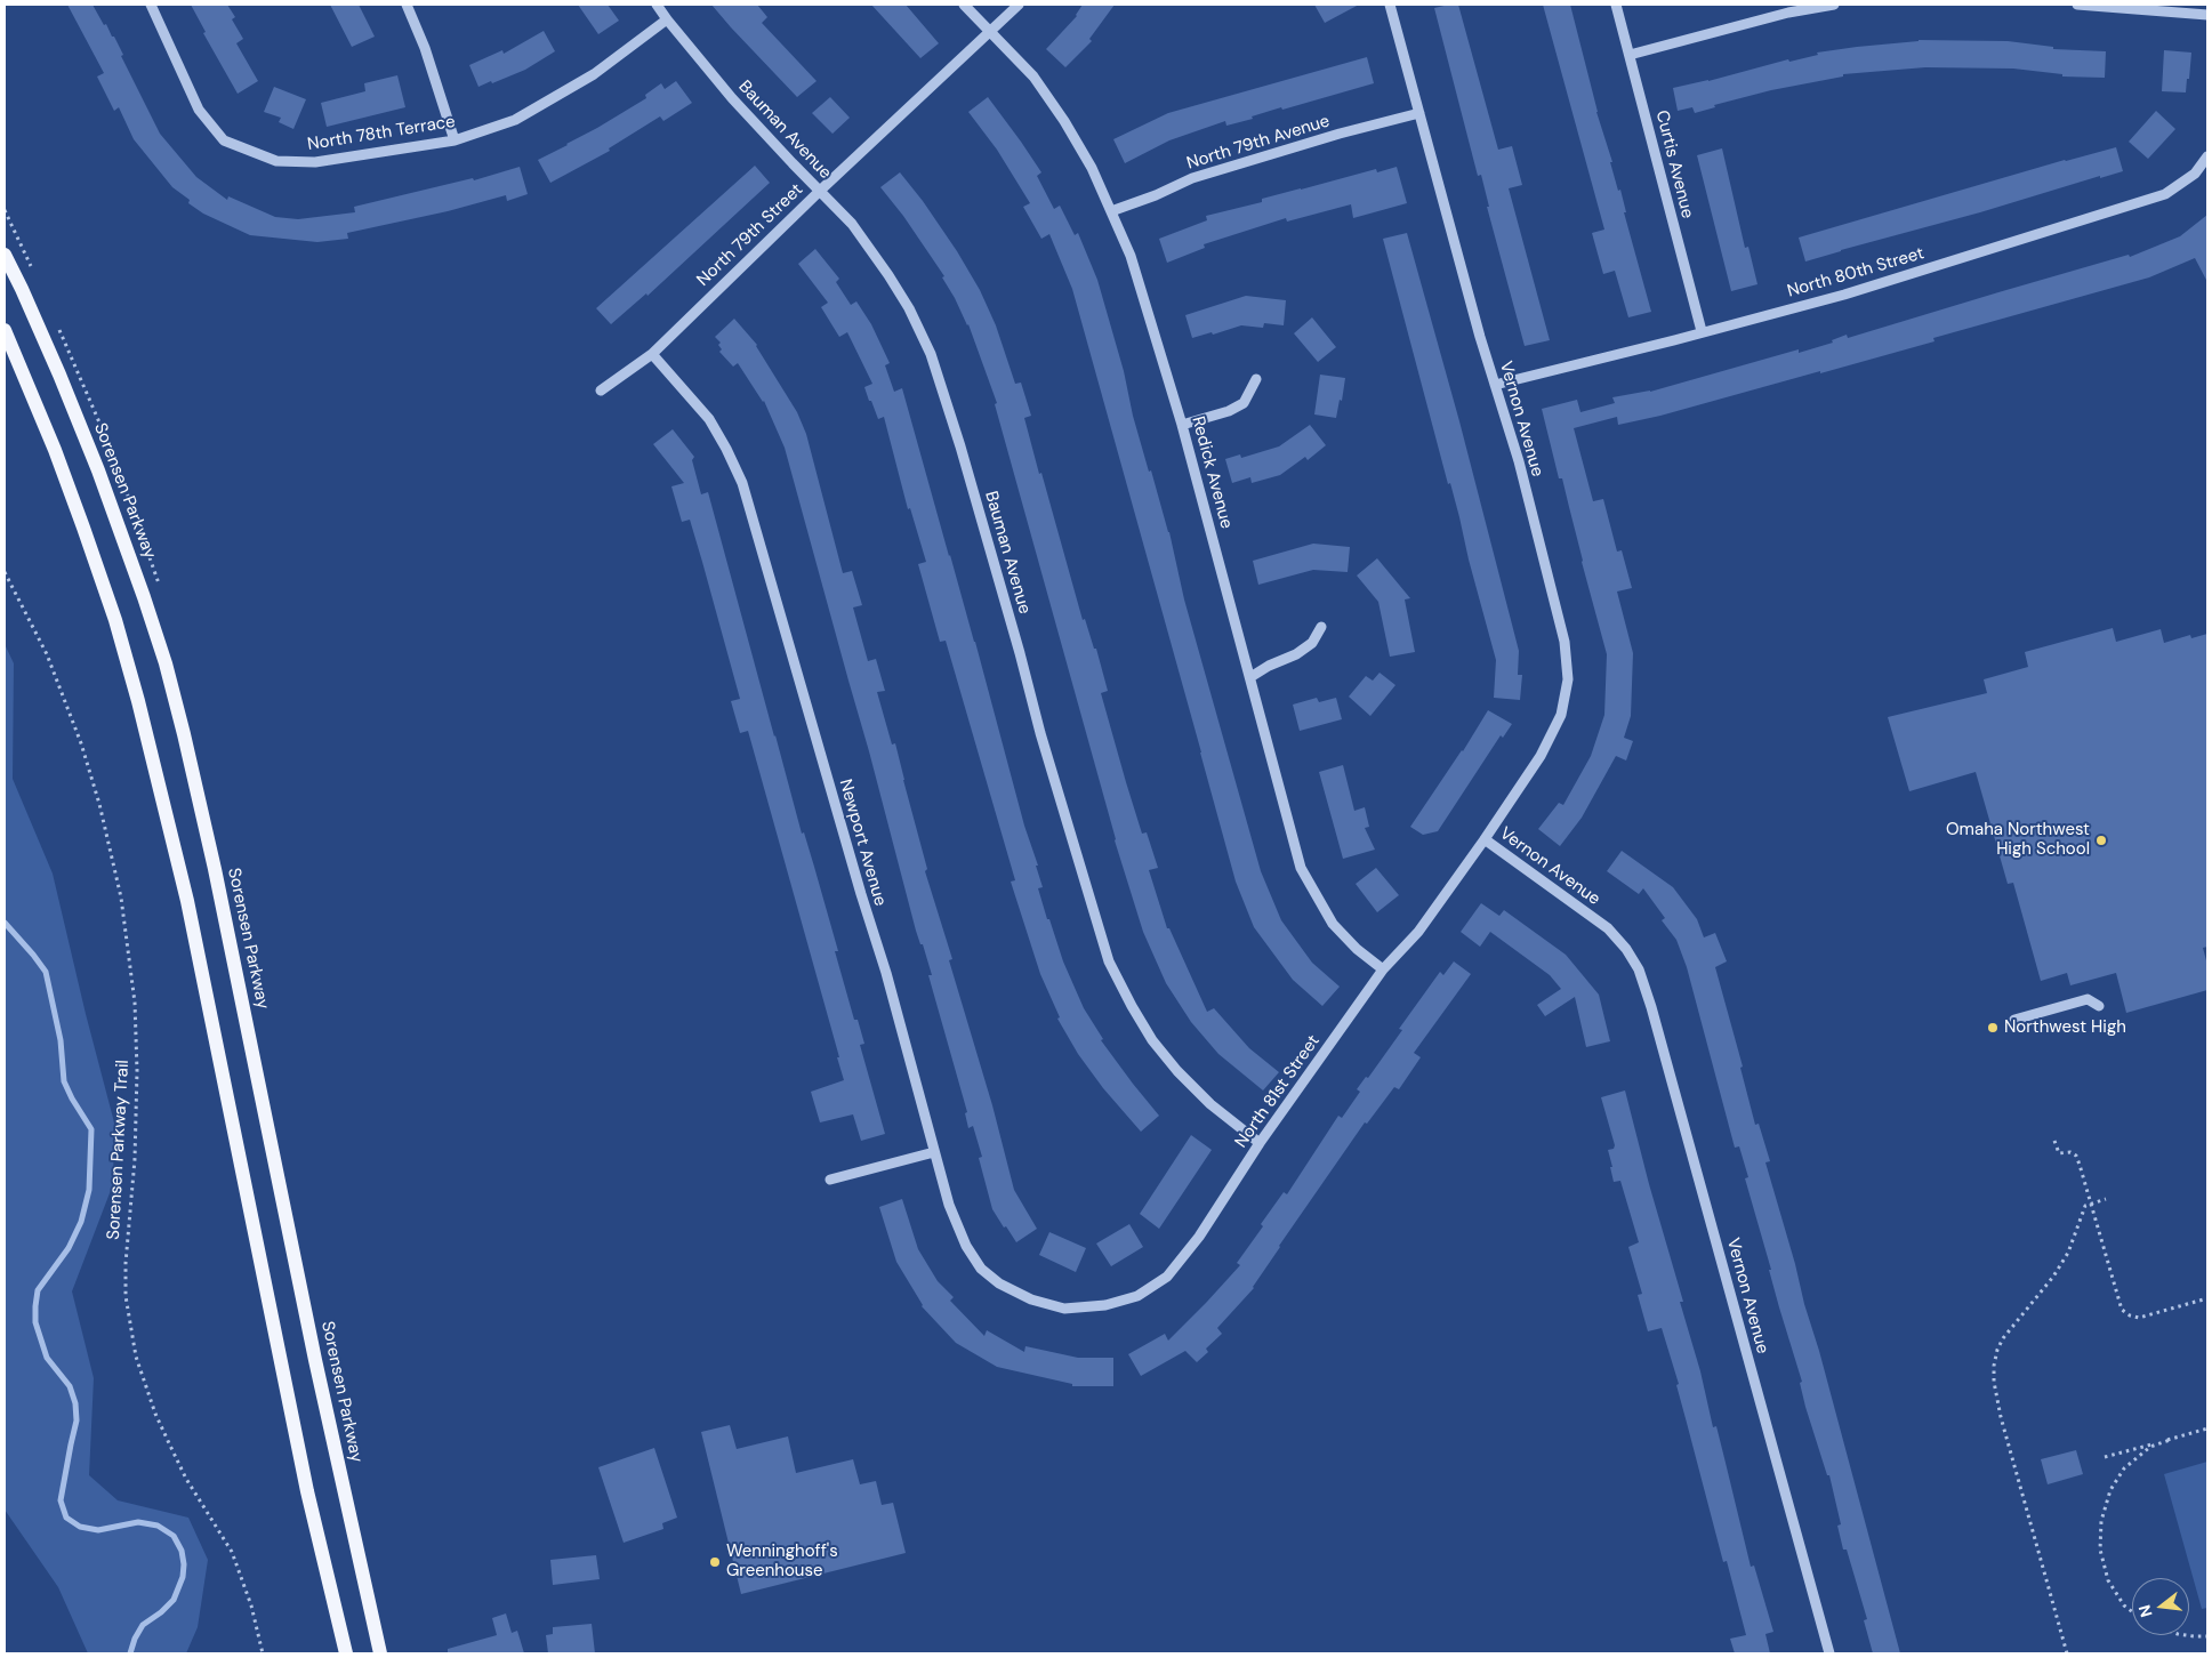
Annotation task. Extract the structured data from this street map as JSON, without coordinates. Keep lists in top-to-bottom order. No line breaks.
{"streets":{"main road":["Sorensen Parkway"],"street":["Bauman Avenue","North 78th Terrace","North 79th Avenue","Curtis Avenue","North 79th Street","North 80th Street","Vernon Avenue","Redick Avenue","Newport Avenue","North 81st Street"],"path":["Sorensen Parkway Trail"]},"crossings":[["Bauman Avenue","North 78th Terrace"],["Bauman Avenue","North 79th Street"],["Bauman Avenue","North 81st Street"],["North 79th Avenue","Vernon Avenue"],["North 79th Avenue","Redick Avenue"],["Curtis Avenue","North 80th Street"],["North 79th Street","Redick Avenue"],["North 79th Street","Newport Avenue"],["North 80th Street","Vernon Avenue"],["Vernon Avenue","North 81st Street"],["Redick Avenue","North 81st Street"],["Newport Avenue","North 81st Street"]],"places":["Omaha Northwest High School","Northwest High","Wenninghoff's Greenhouse"],"north":"left"}
